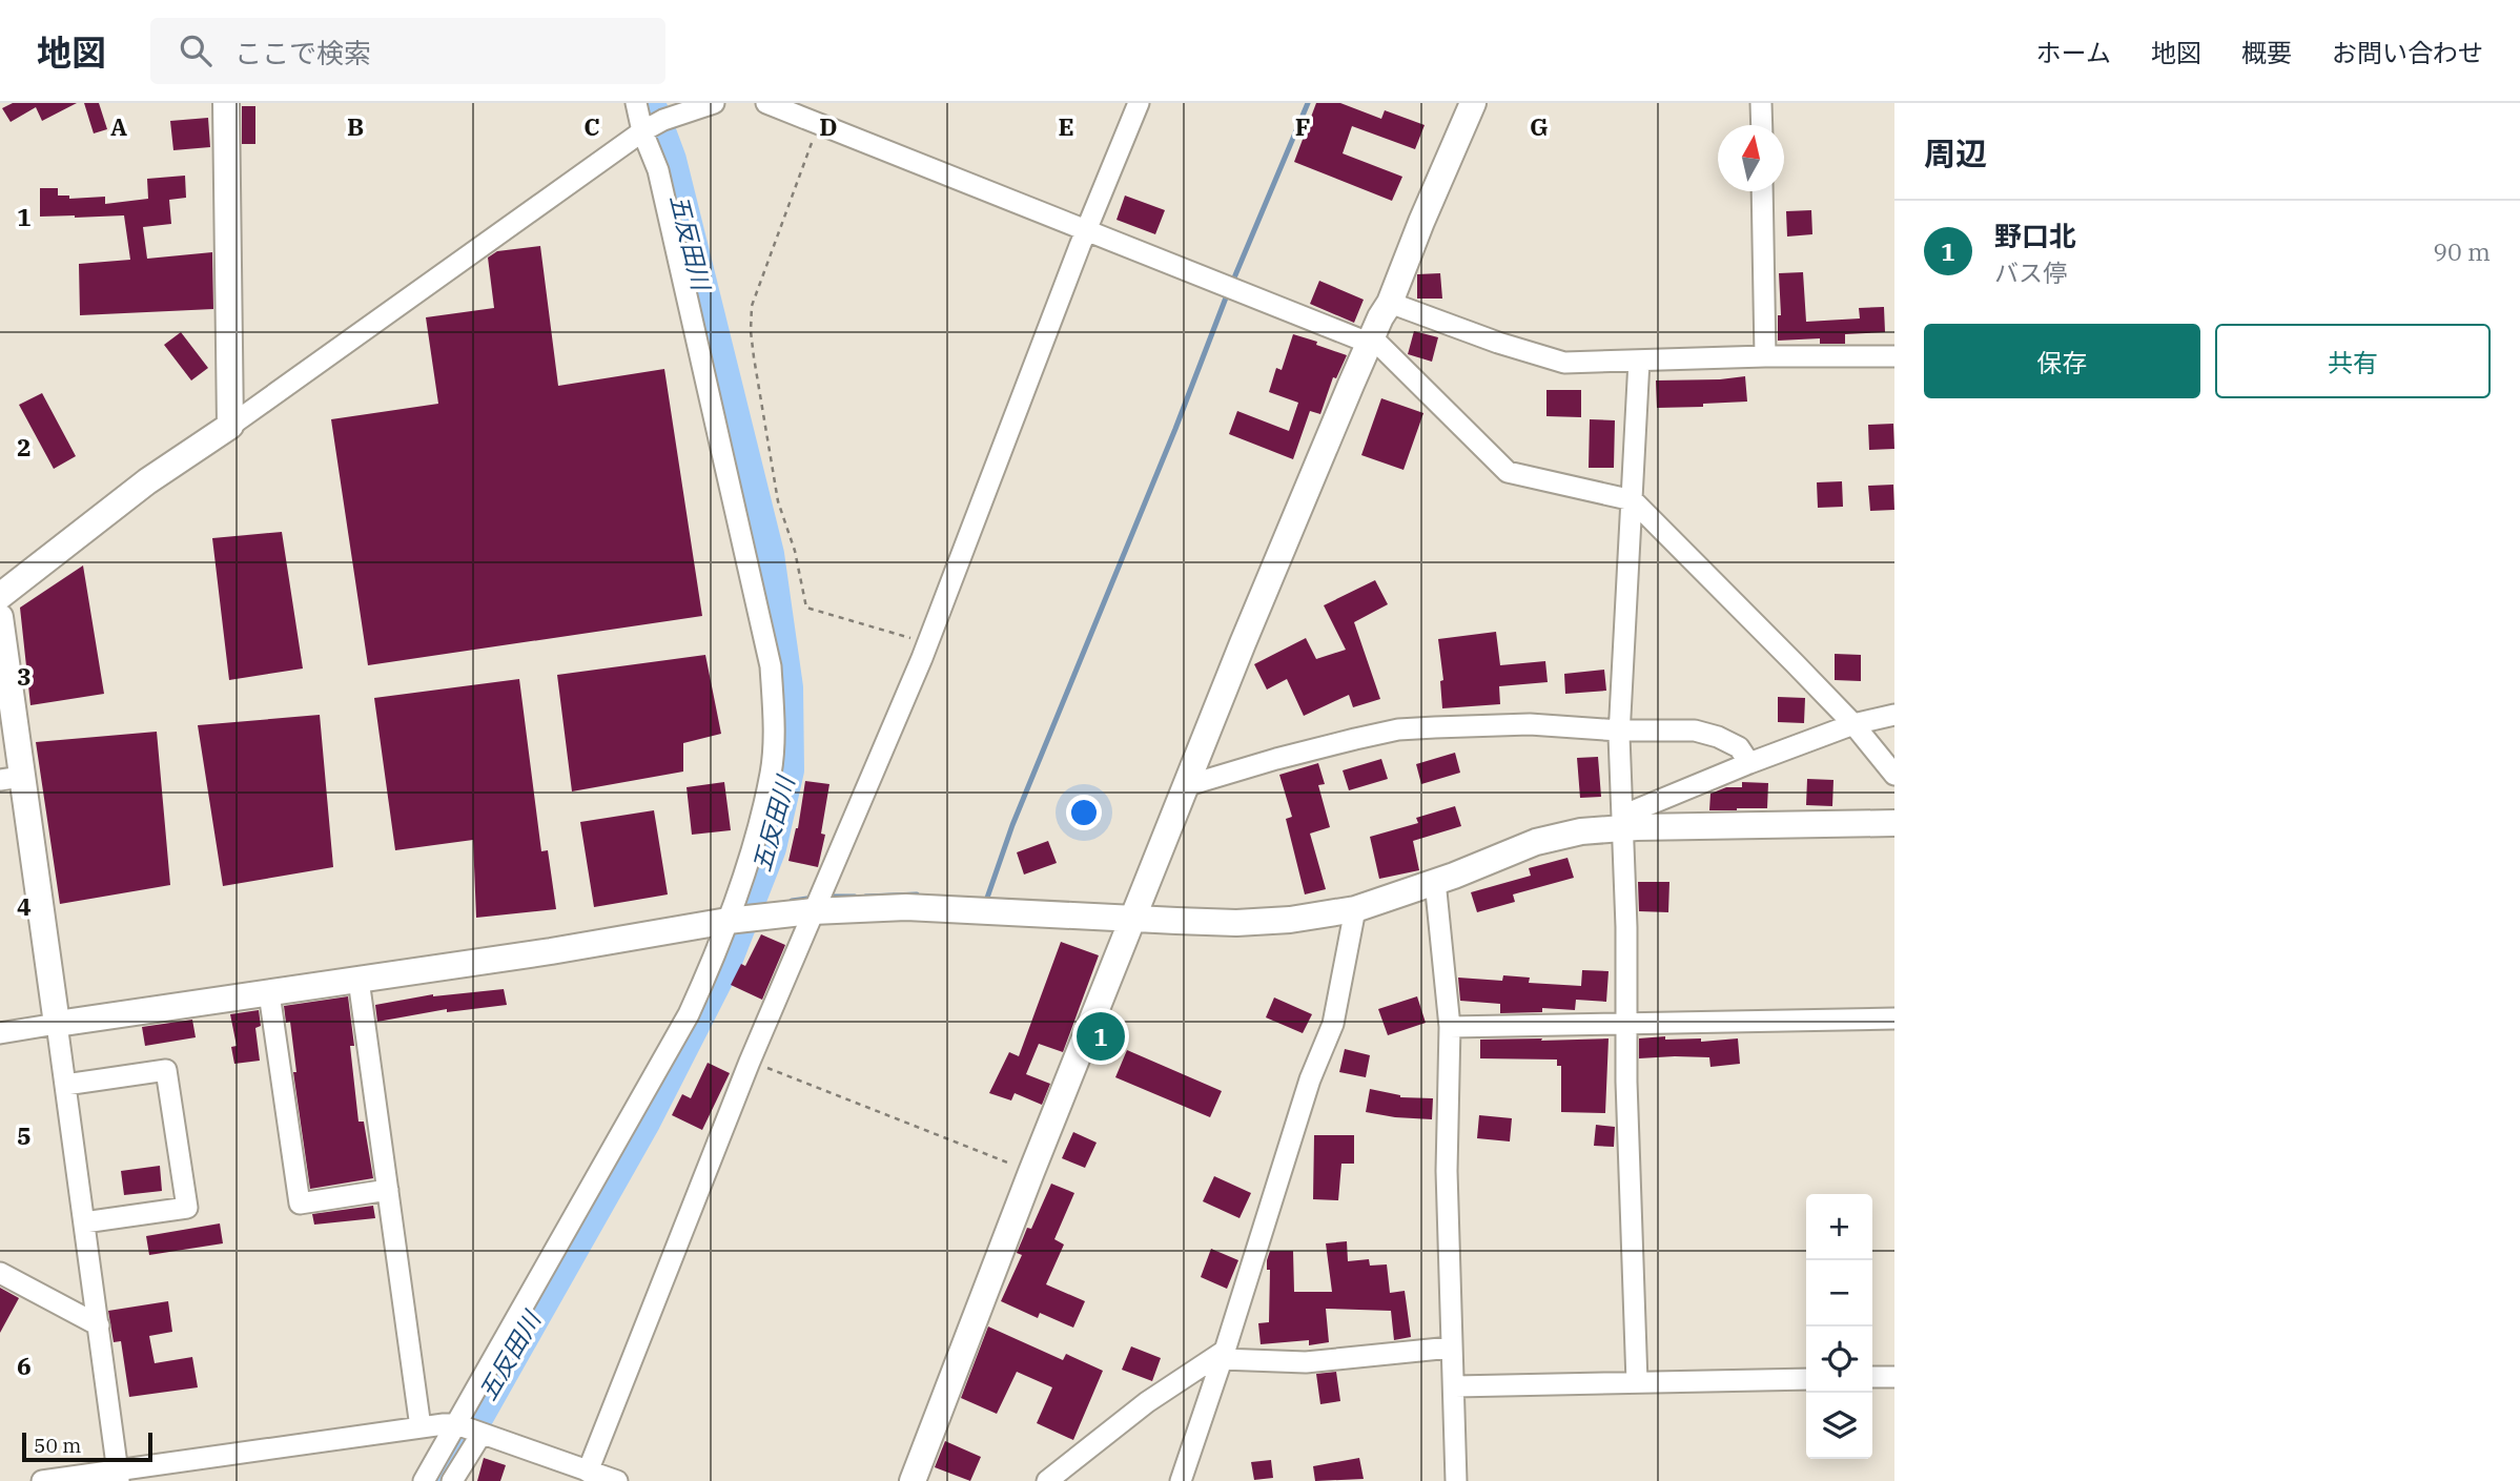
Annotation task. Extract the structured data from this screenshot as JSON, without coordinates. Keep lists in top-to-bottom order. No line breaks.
{"water":["五反田川"],"scale_bar":"50 m","north":"top","page":{"header":"地図","search":"ここで検索","nav":["ホーム","地図","概要","お問い合わせ"],"heading":"周辺","list":[{"mark":"1","name":"野口北","note":"バス停","value":"90 m"}],"buttons":["保存","共有"],"pins":"1","map_buttons":["+","−"],"scale":"50 m"},"grid":{"columns":["A","B","C","D","E","F","G"],"rows":["1","2","3","4","5","6"]}}
